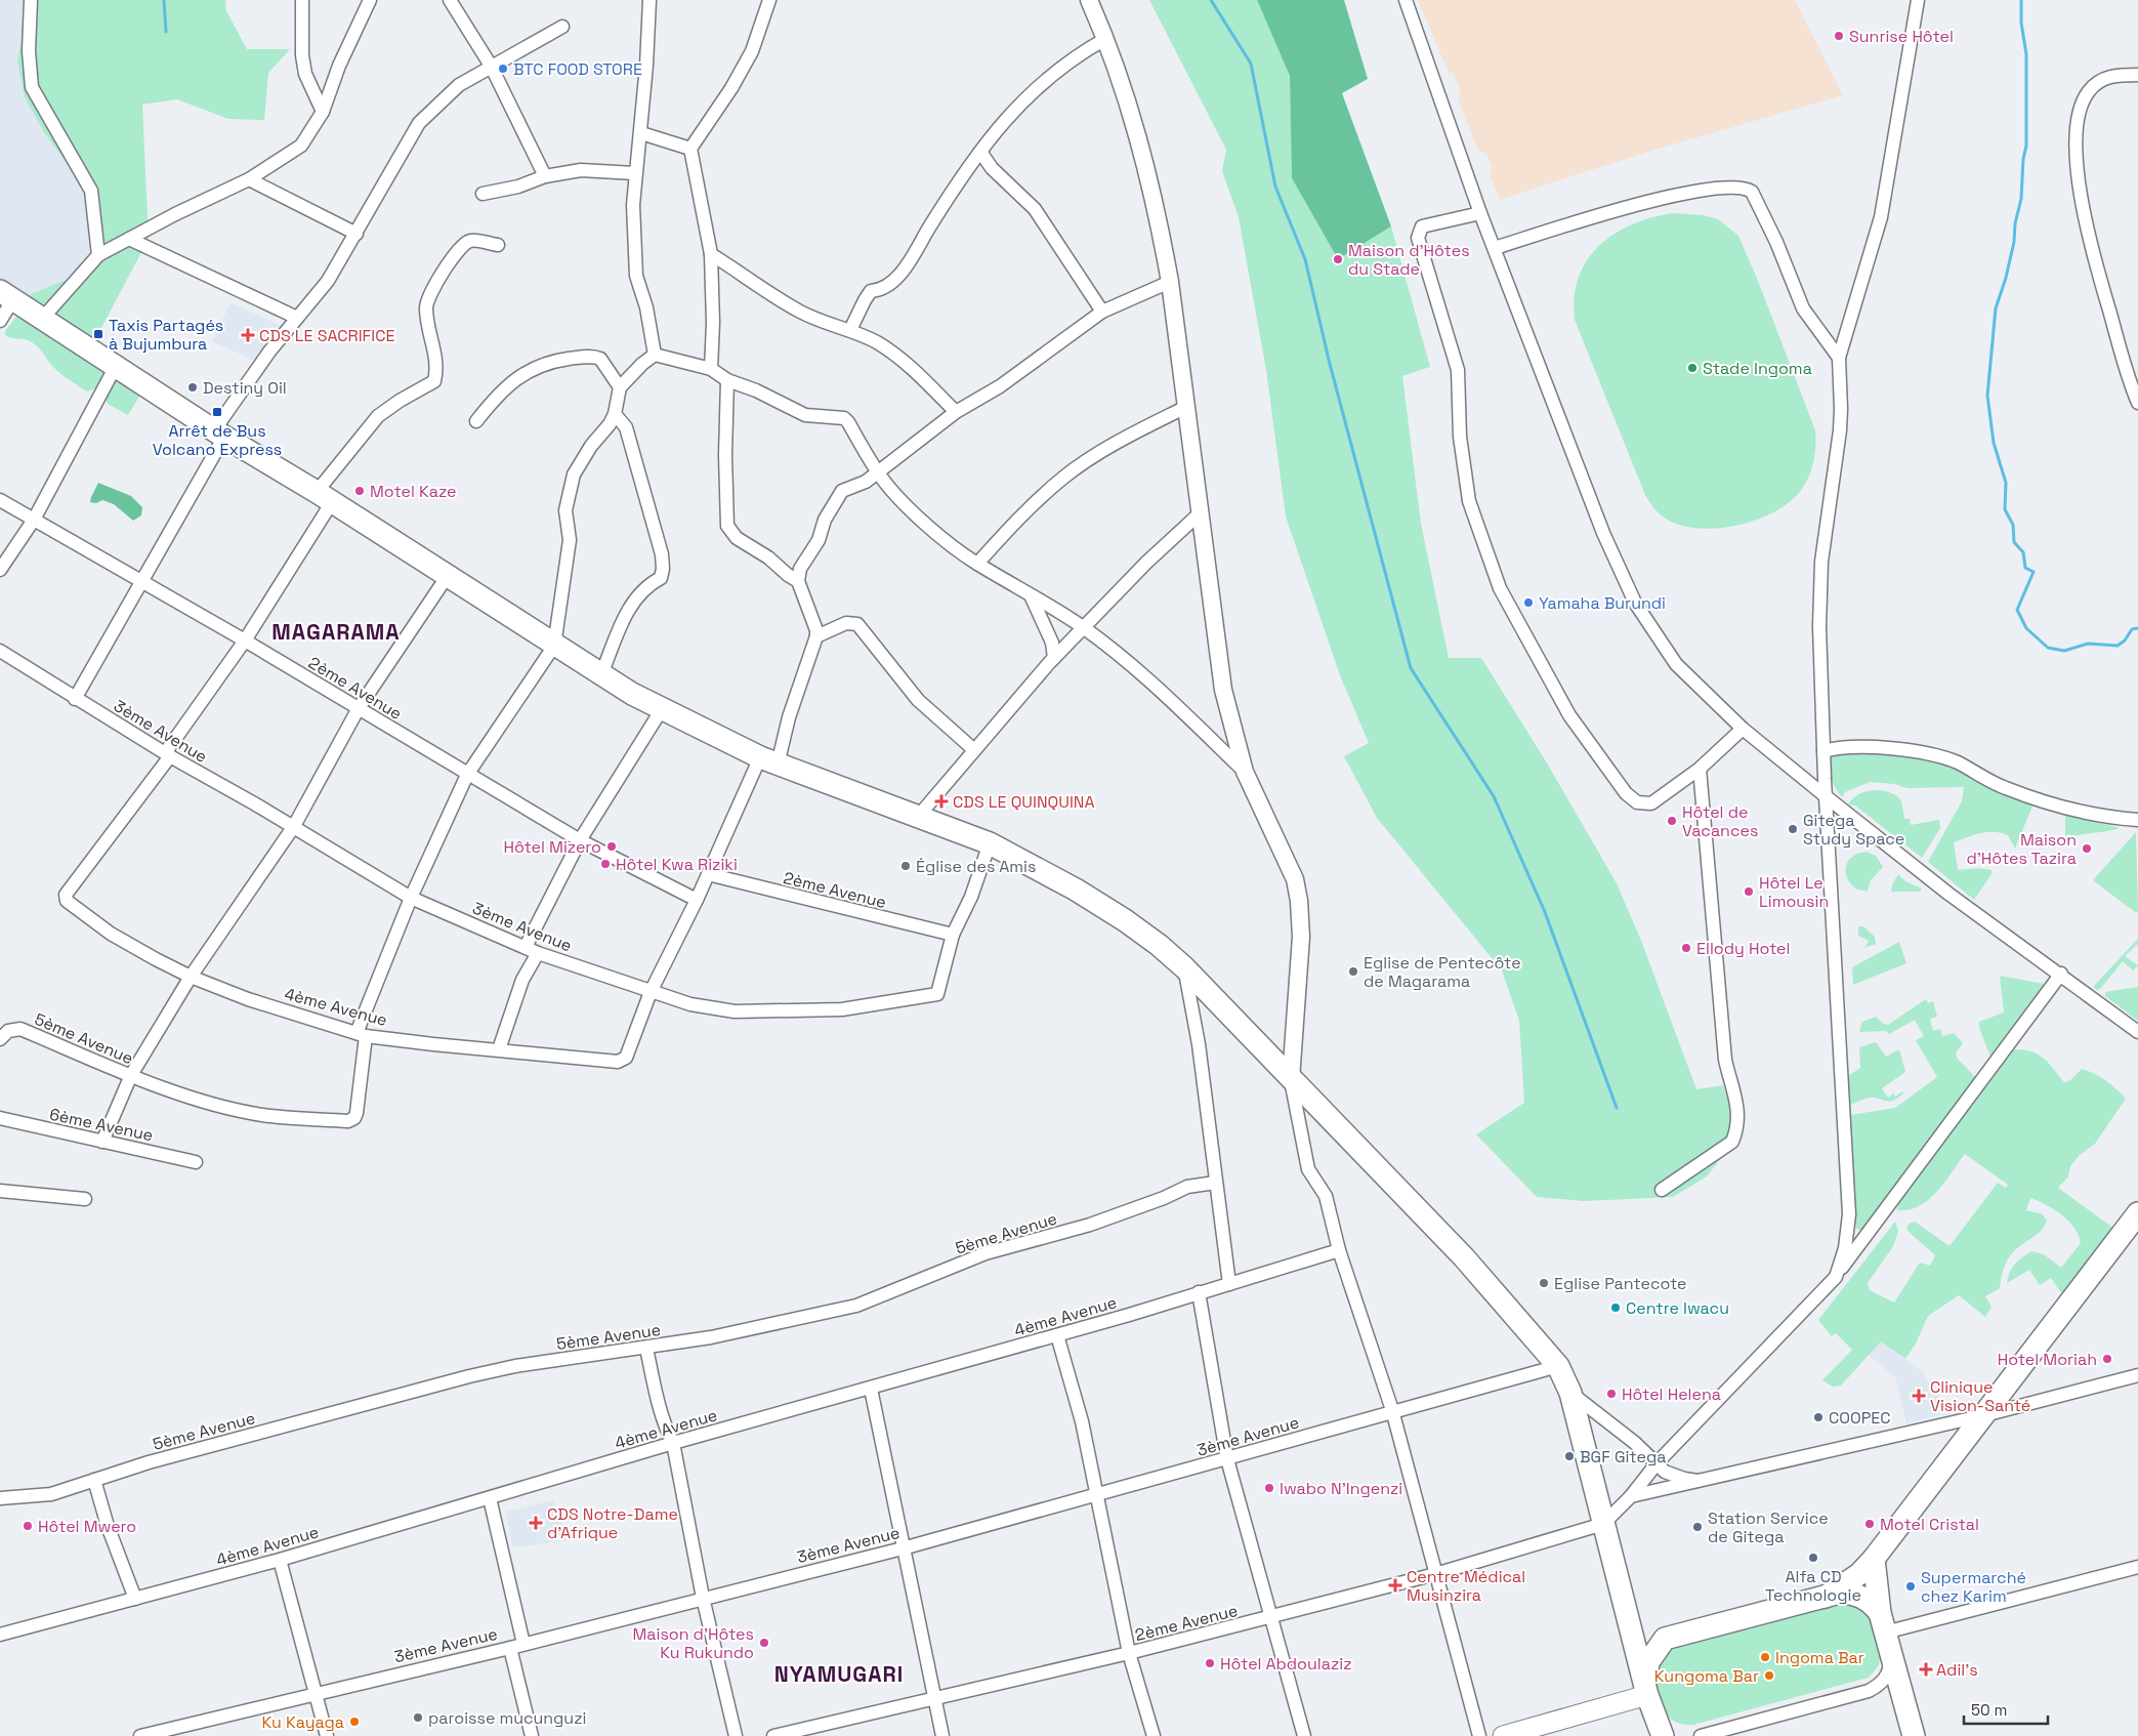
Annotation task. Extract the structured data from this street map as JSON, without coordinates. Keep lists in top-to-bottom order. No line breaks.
{"streets":{"street":["2ème Avenue","3ème Avenue","4ème Avenue","5ème Avenue","6ème Avenue"]},"crossings":[["2ème Avenue","3ème Avenue"],["3ème Avenue","4ème Avenue"],["4ème Avenue","5ème Avenue"]],"districts":["MAGARAMA","NYAMUGARI"],"places":{"other":["Sunrise Hôtel","BTC FOOD STORE","Maison d'Hôtes du Stade","Stade Ingoma","Destiny Oil","Motel Kaze","Yamaha Burundi","Hôtel de Vacances","Gitega Study Space","Hôtel Mizero","Maison d'Hôtes Tazira","Hôtel Kwa Riziki","Église des Amis","Hôtel Le Limousin","Ellody Hotel","Eglise de Pentecôte de Magarama","Eglise Pantecote","Centre Iwacu","Hotel Moriah","Hôtel Helena","COOPEC","BGF Gitega","Iwabo N'Ingenzi","Motel Cristal","Hôtel Mwero","Station Service de Gitega","Alfa CD Technologie","Supermarché chez Karim","Maison d'Hôtes Ku Rukundo","Ingoma Bar","Hôtel Abdoulaziz","Kungoma Bar","paroisse mucunguzi","Ku Kayaga"],"transit":["Taxis Partagés à Bujumbura","Arrêt de Bus Volcano Express"],"health":["CDS LE SACRIFICE","CDS LE QUINQUINA","Clinique Vision-Santé","CDS Notre-Dame d'Afrique","Centre Médical Musinzira","Adil’s"]},"scale_bar":"50 m"}
